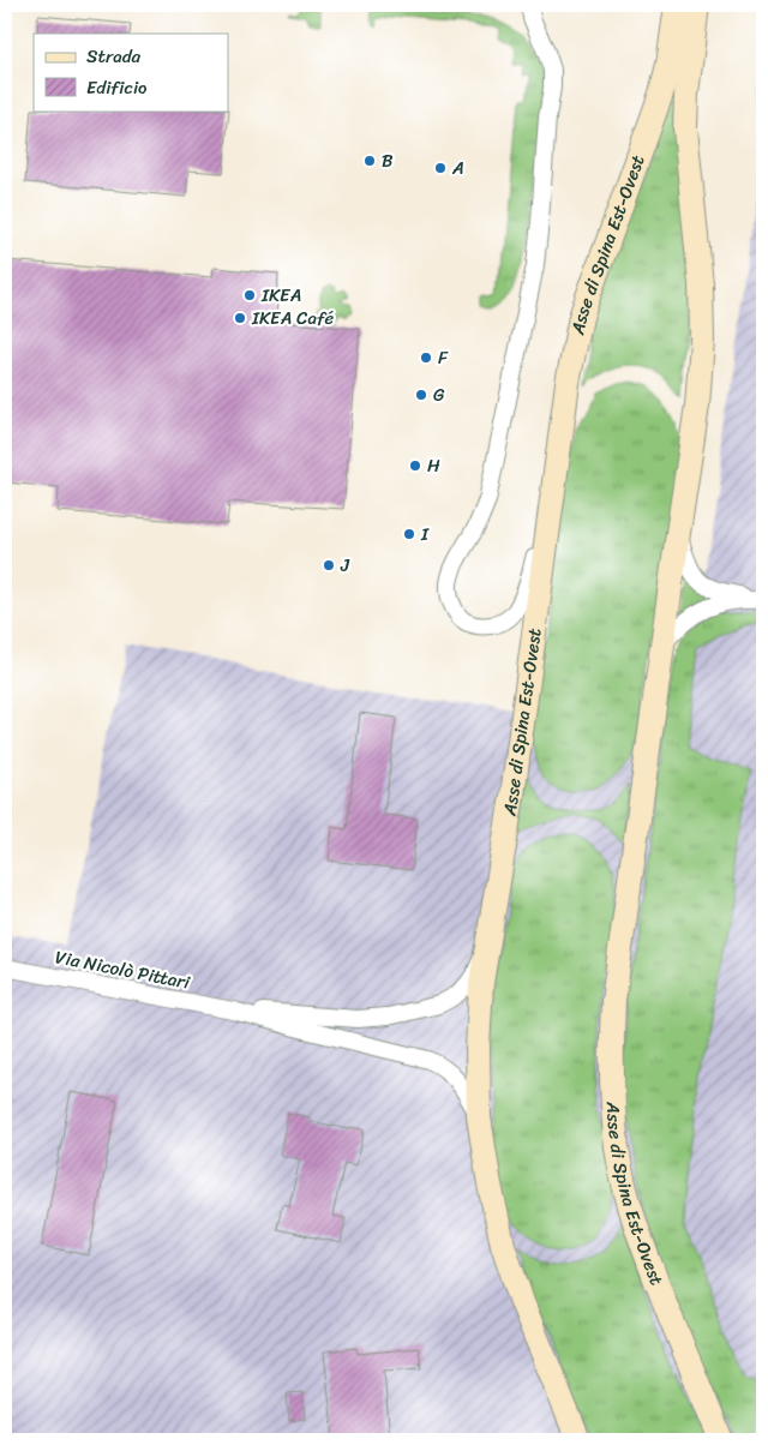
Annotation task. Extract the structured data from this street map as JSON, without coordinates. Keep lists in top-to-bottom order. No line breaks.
{"streets":{"main road":["Asse di Spina Est-Ovest"],"street":["Via Nicolò Pittari"]},"places":["B","A","IKEA","IKEA Café","F","G","H","I","J"],"legend":["Strada","Edificio"]}
